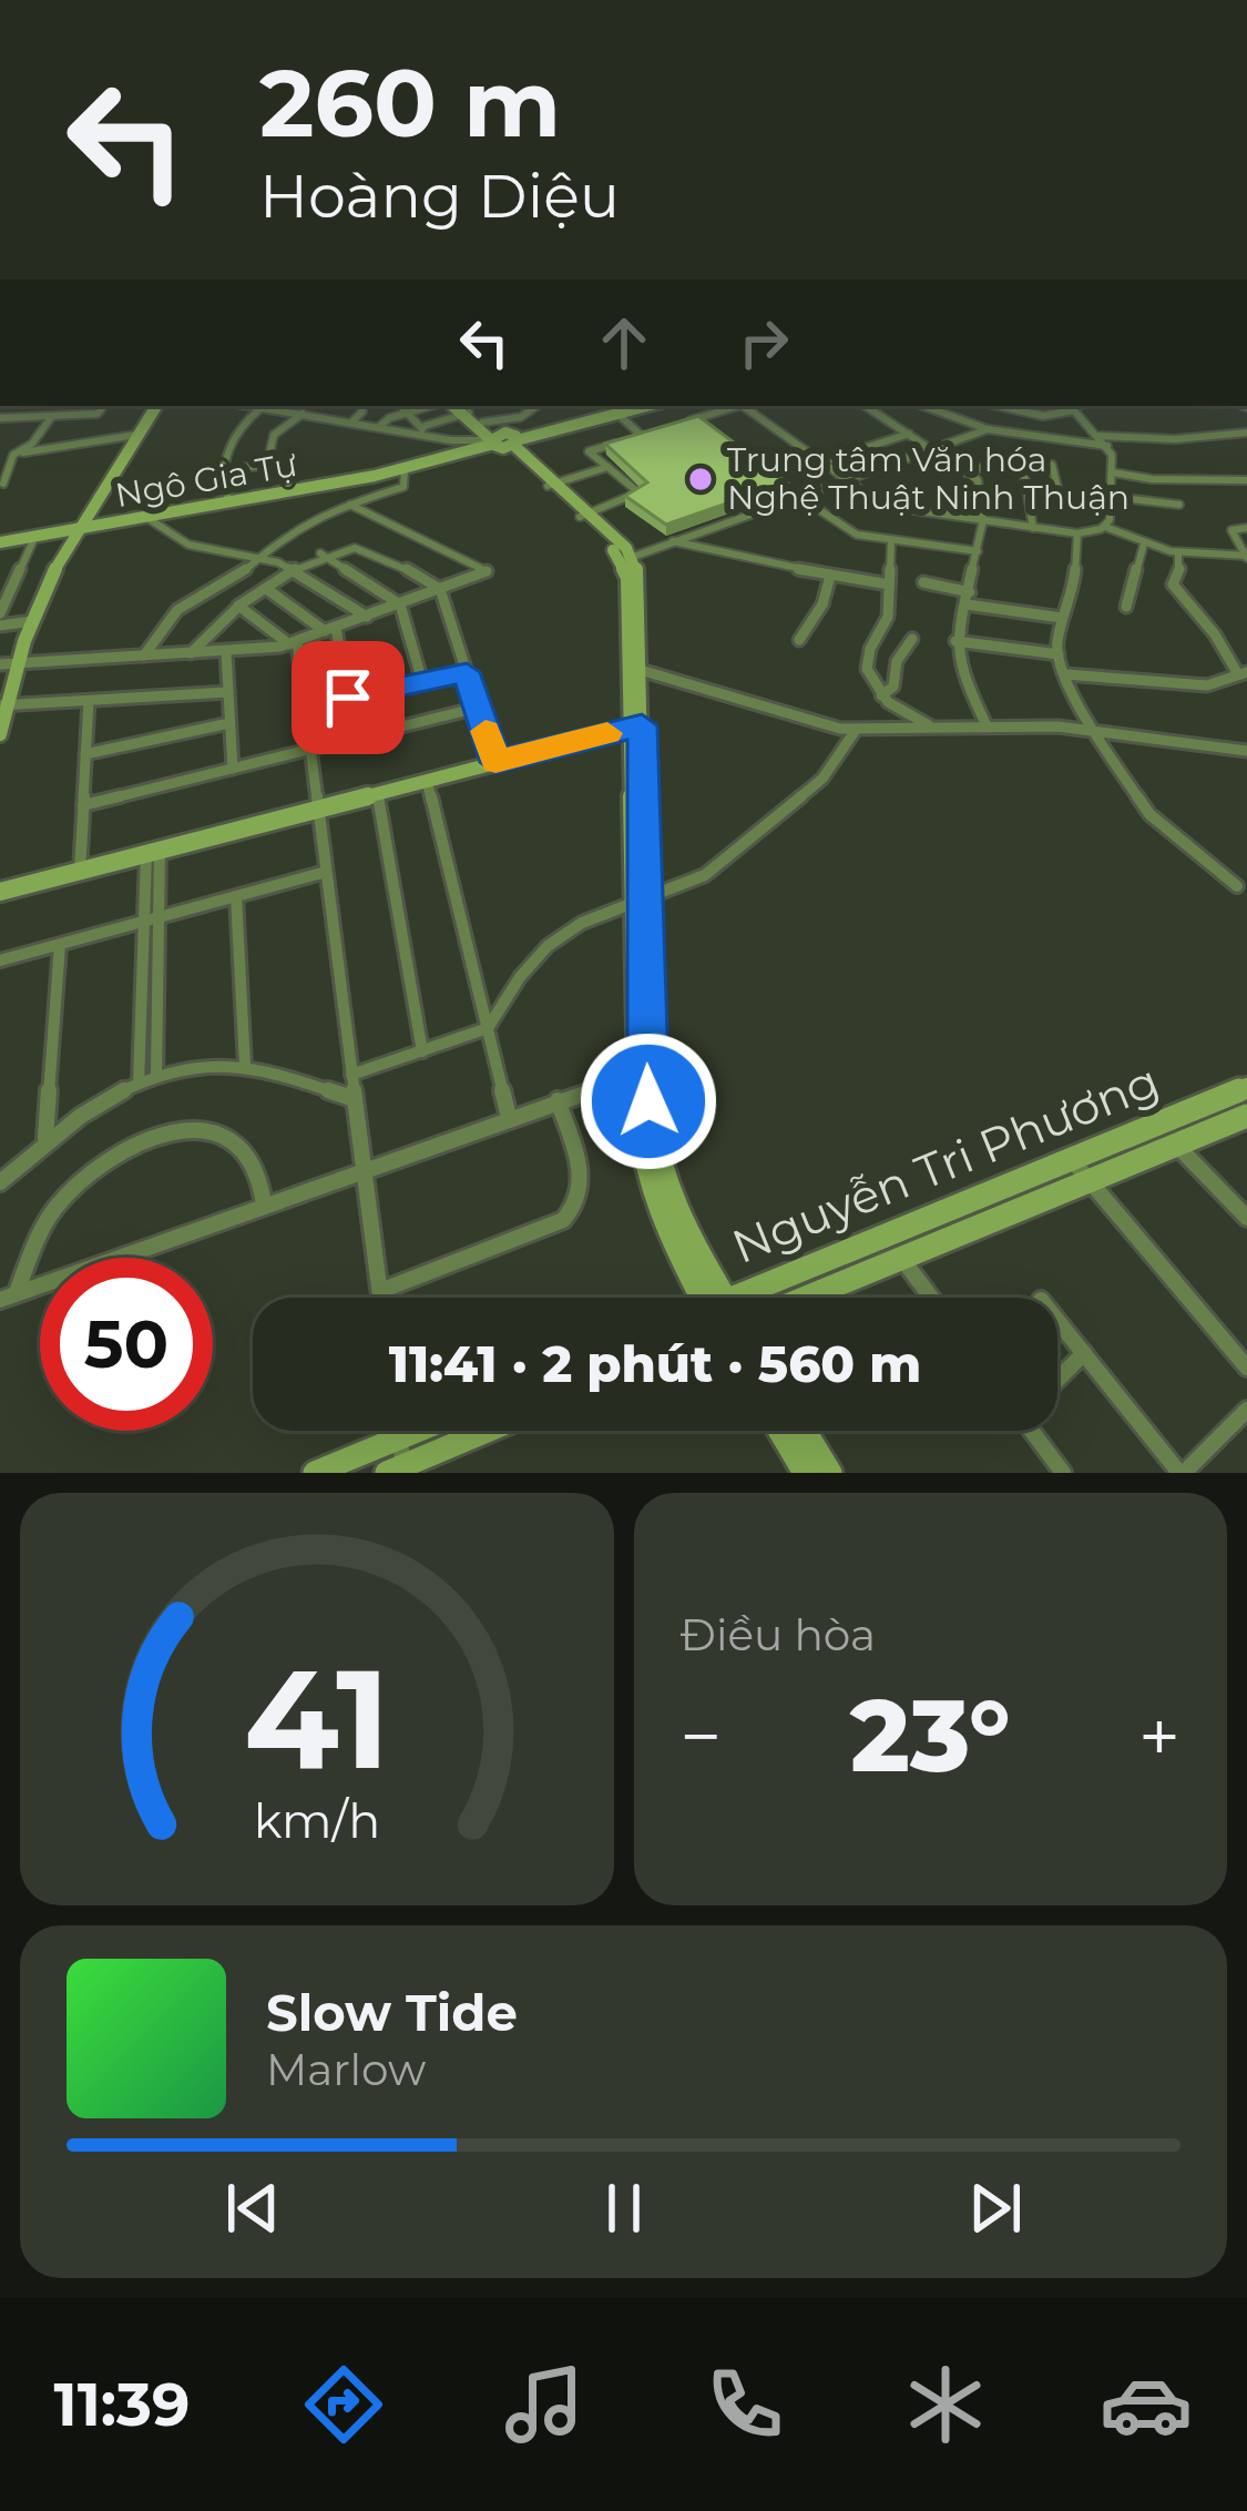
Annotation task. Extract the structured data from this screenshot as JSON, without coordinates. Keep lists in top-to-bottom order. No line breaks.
{"streets":{"main road":["Ngô Gia Tự","Nguyễn Tri Phương"]},"places":["Trung tâm Văn hóa Nghệ Thuật Ninh Thuận"],"page":{"turn":["260 m","Hoàng Diệu"],"limit":"50","trip":"11:41 · 2 phút · 560 m","tile":"Điều hòa","heat":["−","23°","+"],"song":["Slow Tide","Marlow"],"tabs":"11:39","gauge":["41","km/h"]}}
